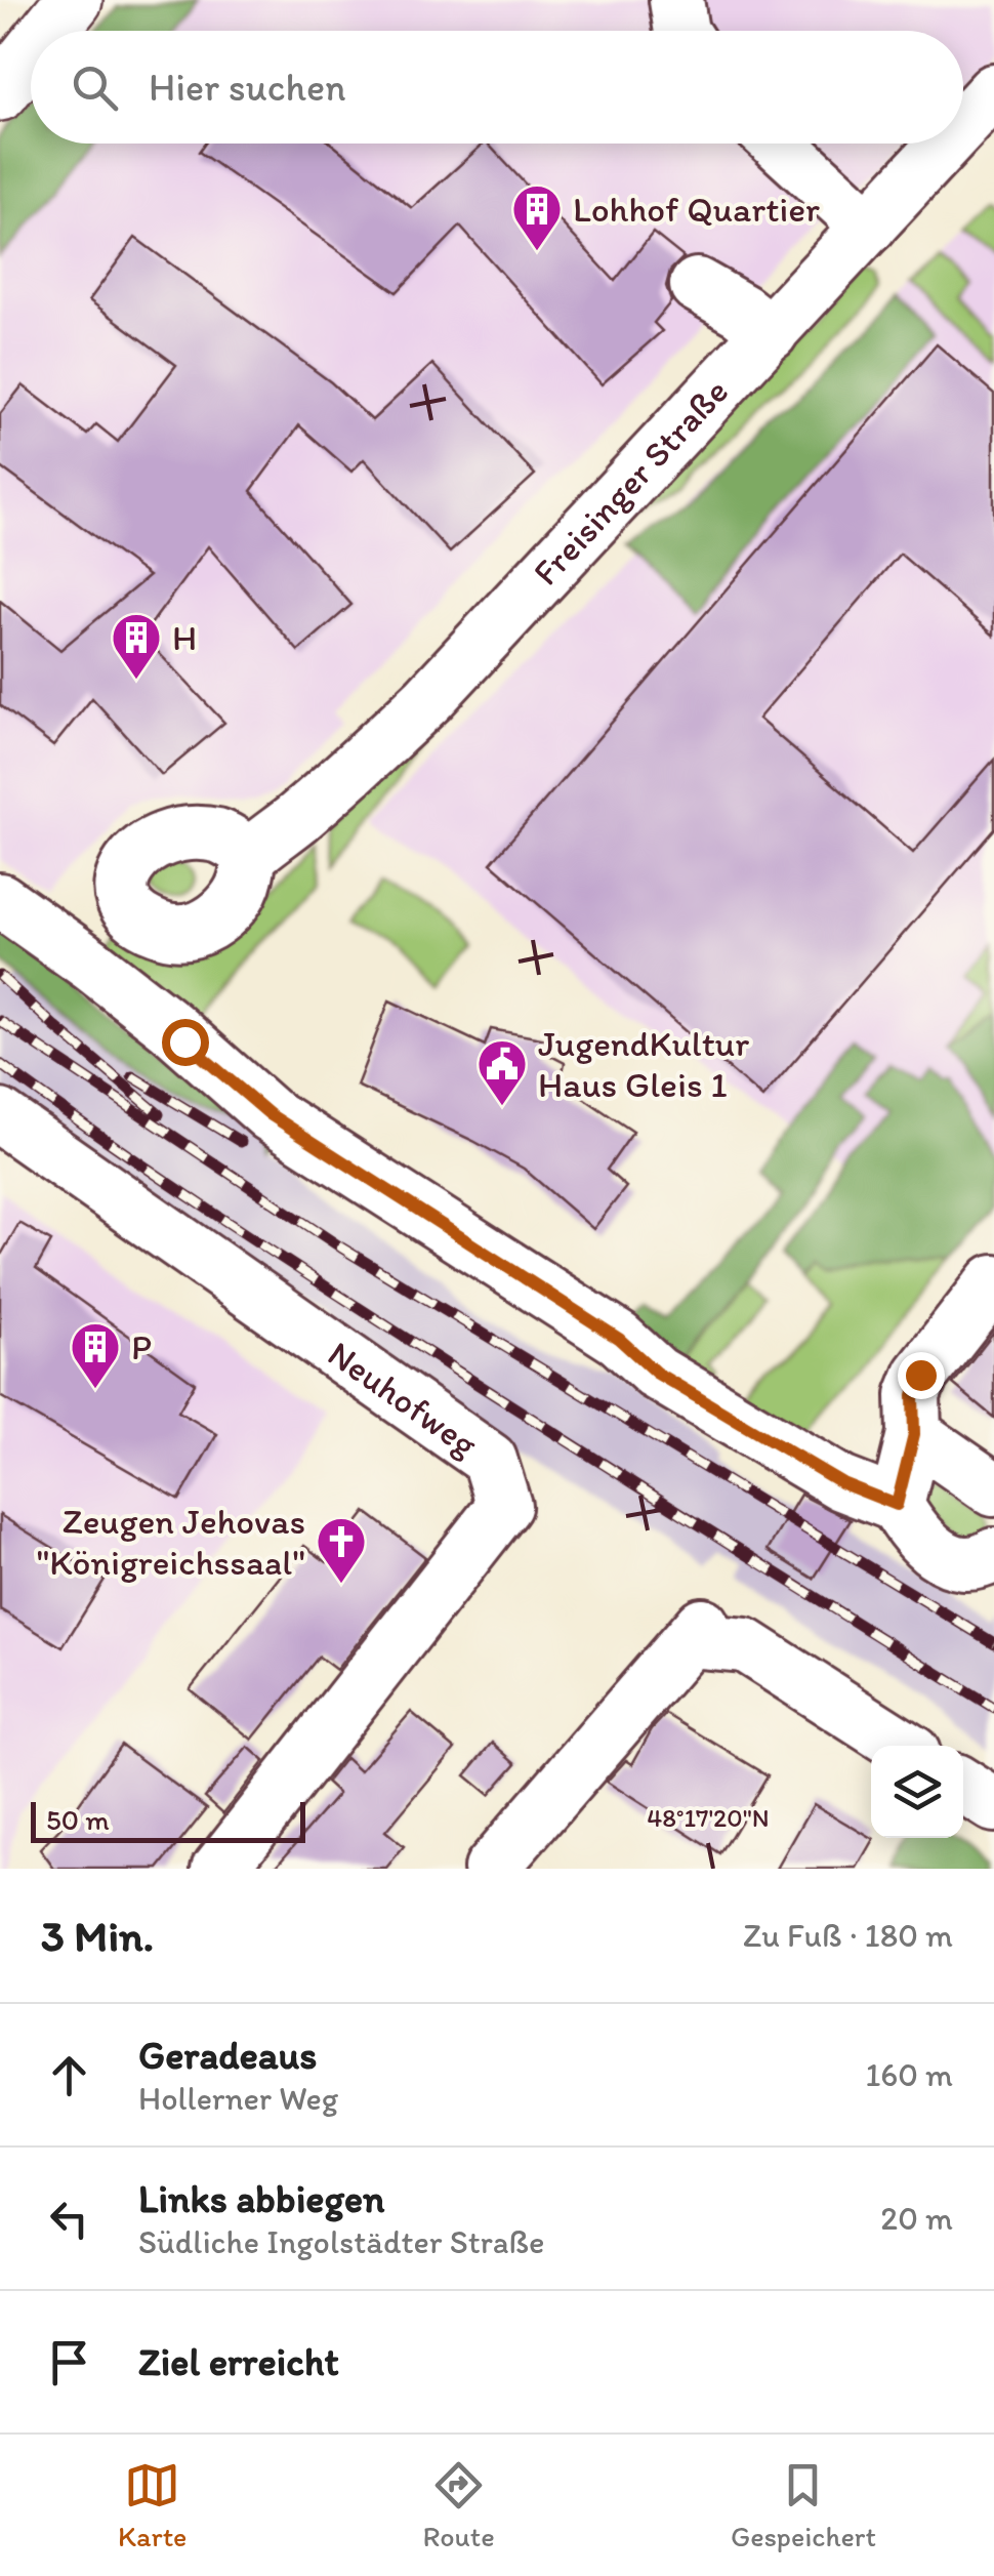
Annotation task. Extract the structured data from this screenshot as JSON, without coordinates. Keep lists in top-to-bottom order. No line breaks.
{"streets":{"street":["Freisinger Straße","Neuhofweg"]},"places":{"building":["Lohhof Quartier","H","P"],"public building":["JugendKultur Haus Gleis 1"],"church":["Zeugen Jehovas \"Königreichssaal\""]},"scale_bar":"50 m","page":{"search":"Hier suchen","scale":"50 m","heading":["3 Min.","Zu Fuß · 180 m"],"list":[["Geradeaus","Hollerner Weg","160 m"],["Links abbiegen","Südliche Ingolstädter Straße","20 m"],"Ziel erreicht"],"nav":["Karte","Route","Gespeichert"]},"coordinates":["48°17'20\"N"]}
